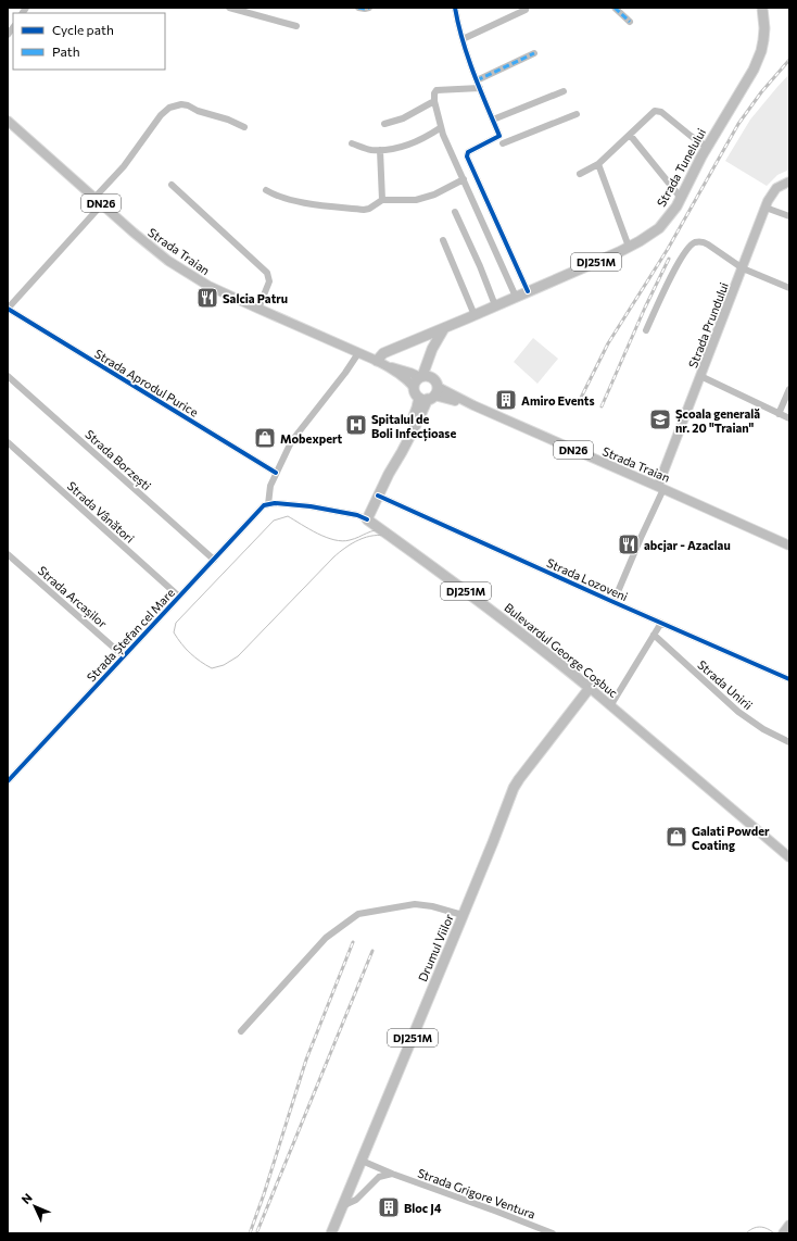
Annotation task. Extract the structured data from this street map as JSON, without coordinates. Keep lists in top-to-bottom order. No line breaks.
{"streets":{"highway":["Strada Tunelului","DN26","DJ251M","Bulevardul George Coșbuc","Drumul Viilor"],"main road":["Strada Traian","Strada Prundului"],"street":["Strada Aprodul Purice","Strada Borzești","Strada Vânători","Strada Lozoveni","Strada Arcașilor","Strada Ștefan cel Mare","Strada Unirii","Strada Grigore Ventura"]},"crossings":[["Strada Tunelului","DJ251M"],["DN26","Strada Traian"],["Strada Traian","DJ251M"],["Strada Traian","Strada Prundului"],["Strada Prundului","Strada Lozoveni"],["Strada Borzești","Strada Ștefan cel Mare"],["Strada Vânători","Strada Ștefan cel Mare"],["Strada Arcașilor","Strada Ștefan cel Mare"],["Strada Ștefan cel Mare","Bulevardul George Coșbuc"],["Bulevardul George Coșbuc","Drumul Viilor"],["Drumul Viilor","Strada Grigore Ventura"]],"places":{"restaurant":["Salcia Patru","abcjar - Azaclau"],"building":["Amiro Events","Bloc J4"],"school or university":["Școala generală nr. 20 \"Traian\""],"hospital":["Spitalul de Boli Infecțioase"],"shop":["Mobexpert","Galati Powder Coating"]},"legend":["Cycle path","Path"],"north":"top left"}
